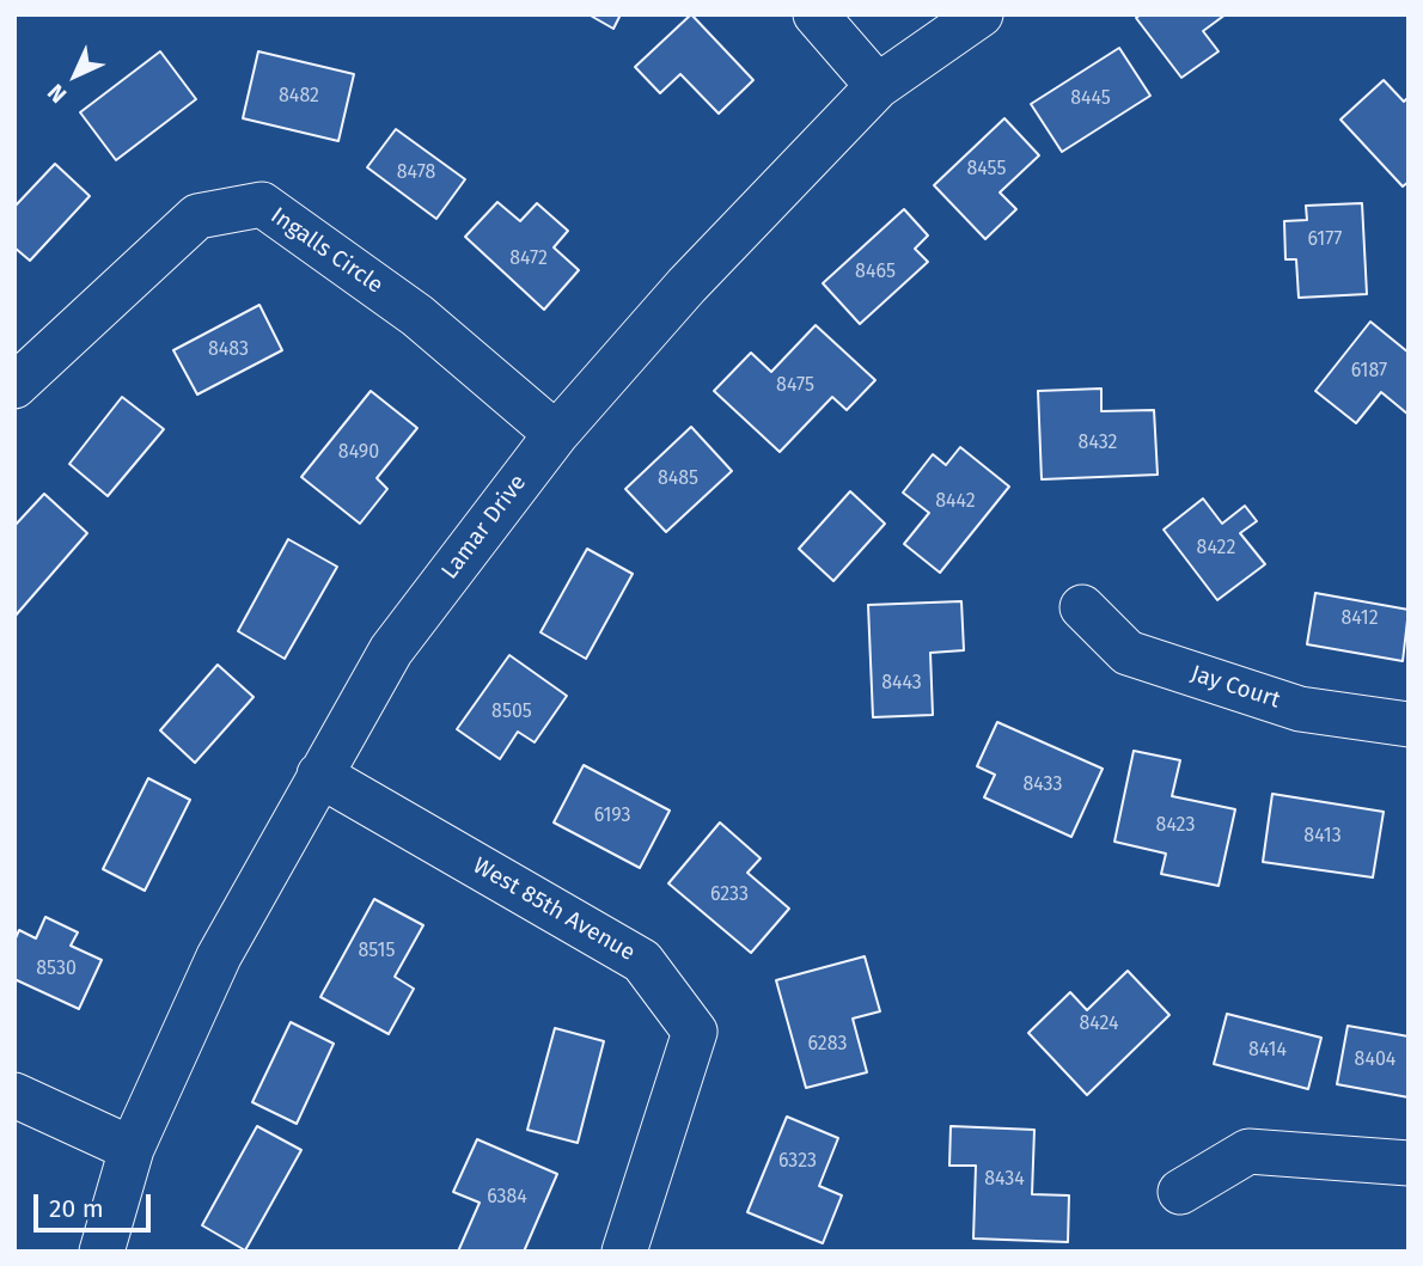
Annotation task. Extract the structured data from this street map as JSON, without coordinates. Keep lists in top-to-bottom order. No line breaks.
{"streets":{"street":["Ingalls Circle","Lamar Drive","Jay Court","West 85th Avenue"]},"crossings":[["Ingalls Circle","Lamar Drive"],["Lamar Drive","West 85th Avenue"]],"house_numbers":["8482","8445","8455","8478","6177","8472","8465","8483","6187","8475","8432","8490","8485","8442","8422","8412","8443","8505","8433","6193","8423","8413","6233","8515","8530","8424","6283","8414","8404","6323","8434","6384"],"scale_bar":"20 m","north":"bottom left"}
